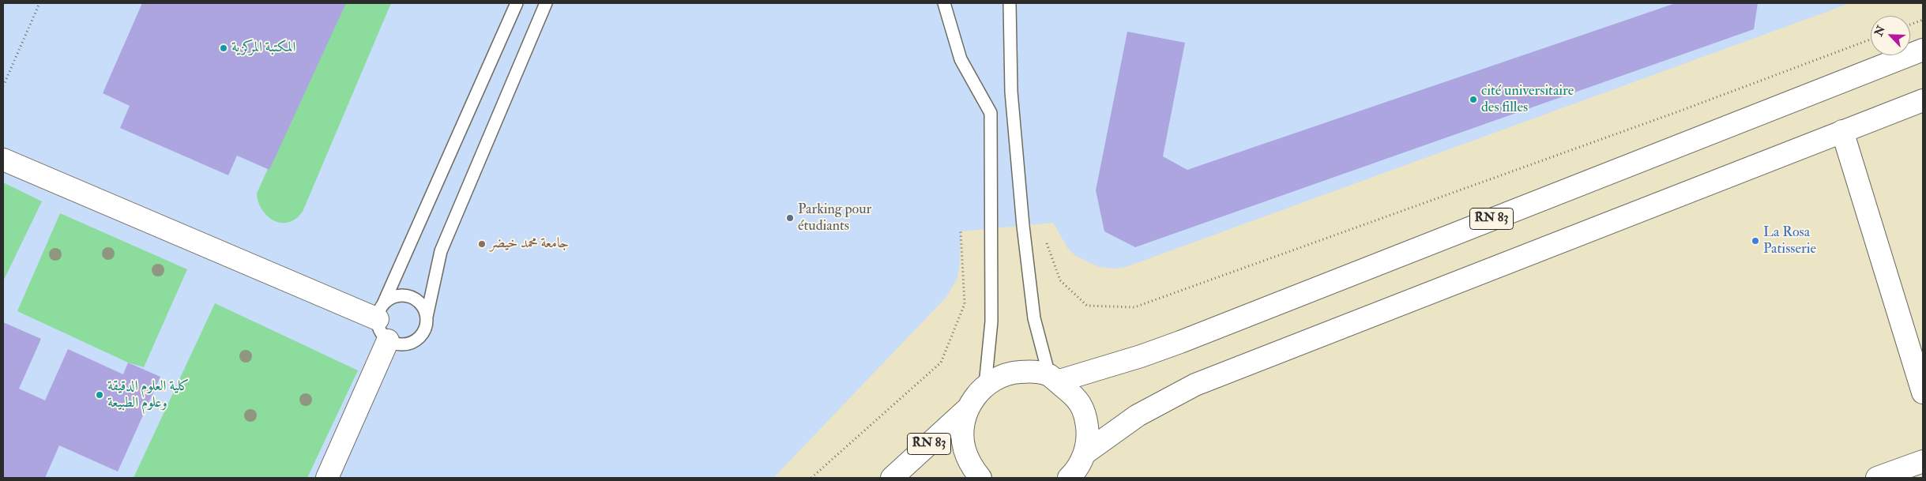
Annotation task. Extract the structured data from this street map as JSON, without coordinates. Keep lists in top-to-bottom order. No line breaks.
{"streets":{"main road":["RN 83"]},"places":["المكتبة المركزية","cité universitaire des filles","Parking pour étudiants","La Rosa Patisserie","جامعة محمد خيضر","كلية العلوم الدقيقة وعلوم الطبيعة"],"north":"top left"}
